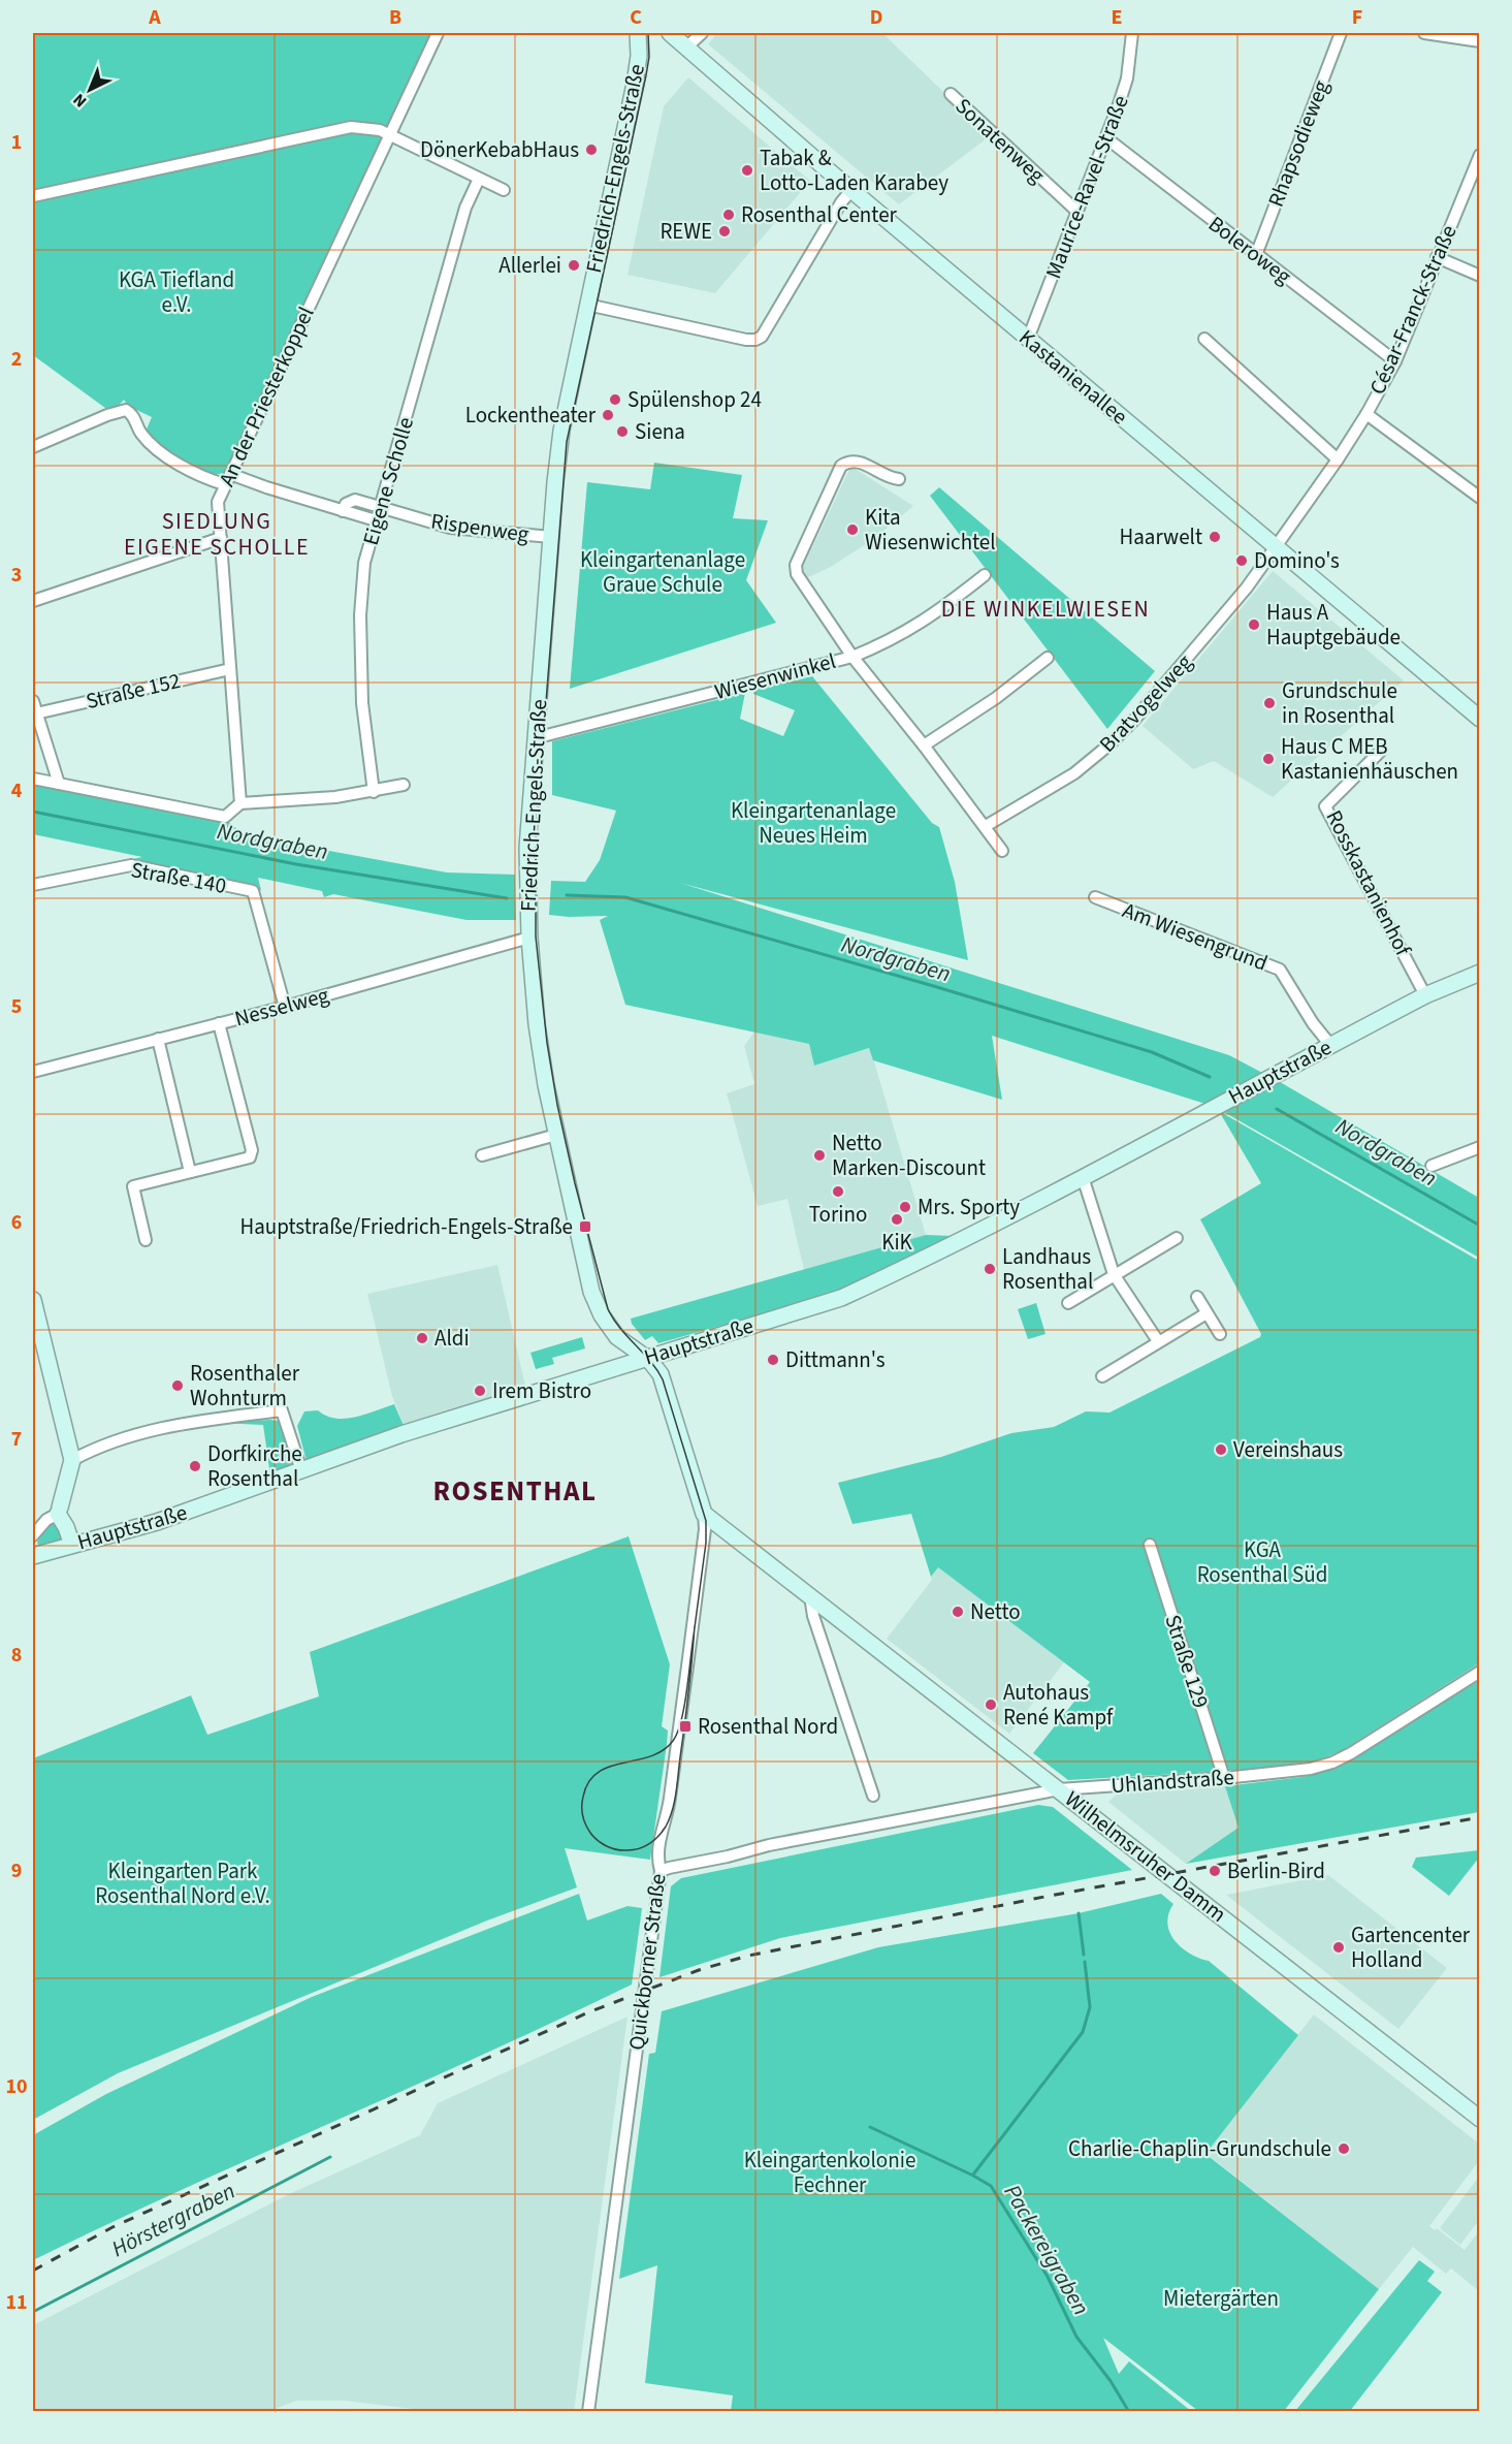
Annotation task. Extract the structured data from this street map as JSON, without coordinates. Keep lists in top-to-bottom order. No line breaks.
{"streets":{"main road":["Friedrich-Engels-Straße","Kastanienallee","Hauptstraße","Wilhelmsruher Damm"],"street":["Sonatenweg","Rhapsodieweg","Maurice-Ravel-Straße","Boleroweg","César-Franck-Straße","An der Priesterkoppel","Eigene Scholle","Rispenweg","Wiesenwinkel","Straße 152","Bratvogelweg","Straße 140","Rosskastanienhof","Am Wiesengrund","Nesselweg","Straße 129","Uhlandstraße","Quickborner Straße"]},"crossings":[["Sonatenweg","Maurice-Ravel-Straße"],["Rhapsodieweg","Boleroweg"],["Friedrich-Engels-Straße","Rispenweg"],["Friedrich-Engels-Straße","Wiesenwinkel"],["Friedrich-Engels-Straße","Nesselweg"],["Friedrich-Engels-Straße","Hauptstraße"],["Maurice-Ravel-Straße","Boleroweg"],["Maurice-Ravel-Straße","Kastanienallee"],["Boleroweg","César-Franck-Straße"],["César-Franck-Straße","Kastanienallee"],["César-Franck-Straße","Bratvogelweg"],["Kastanienallee","Bratvogelweg"],["An der Priesterkoppel","Straße 152"],["Eigene Scholle","Rispenweg"],["Straße 140","Nesselweg"],["Rosskastanienhof","Hauptstraße"],["Am Wiesengrund","Hauptstraße"],["Straße 129","Uhlandstraße"],["Uhlandstraße","Wilhelmsruher Damm"],["Uhlandstraße","Quickborner Straße"],["Wilhelmsruher Damm","Quickborner Straße"]],"districts":["SIEDLUNG EIGENE SCHOLLE","DIE WINKELWIESEN","ROSENTHAL"],"water":["Nordgraben","Hörstergraben","Packereigraben"],"parks":["KGA Tiefland e.V.","Kleingartenanlage Graue Schule","Kleingartenanlage Neues Heim","KGA Rosenthal Süd","Kleingarten Park Rosenthal Nord e.V.","Kleingartenkolonie Fechner","Mietergärten"],"places":{"other":["DönerKebabHaus","Tabak & Lotto-Laden Karabey","Rosenthal Center","REWE","Allerlei","Spülenshop 24","Lockentheater","Siena","Kita Wiesenwichtel","Haarwelt","Domino's","Haus A Hauptgebäude","Grundschule in Rosenthal","Haus C MEB Kastanienhäuschen","Netto Marken-Discount","Torino","Mrs. Sporty","KiK","Landhaus Rosenthal","Aldi","Dittmann's","Rosenthaler Wohnturm","Irem Bistro","Vereinshaus","Dorfkirche Rosenthal","Netto","Autohaus René Kampf","Berlin-Bird","Gartencenter Holland","Charlie-Chaplin-Grundschule"],"transit":["Hauptstraße/Friedrich-Engels-Straße","Rosenthal Nord"]},"north":"bottom left","grid":{"columns":["A","B","C","D","E","F"],"rows":["1","2","3","4","5","6","7","8","9","10","11"]}}
